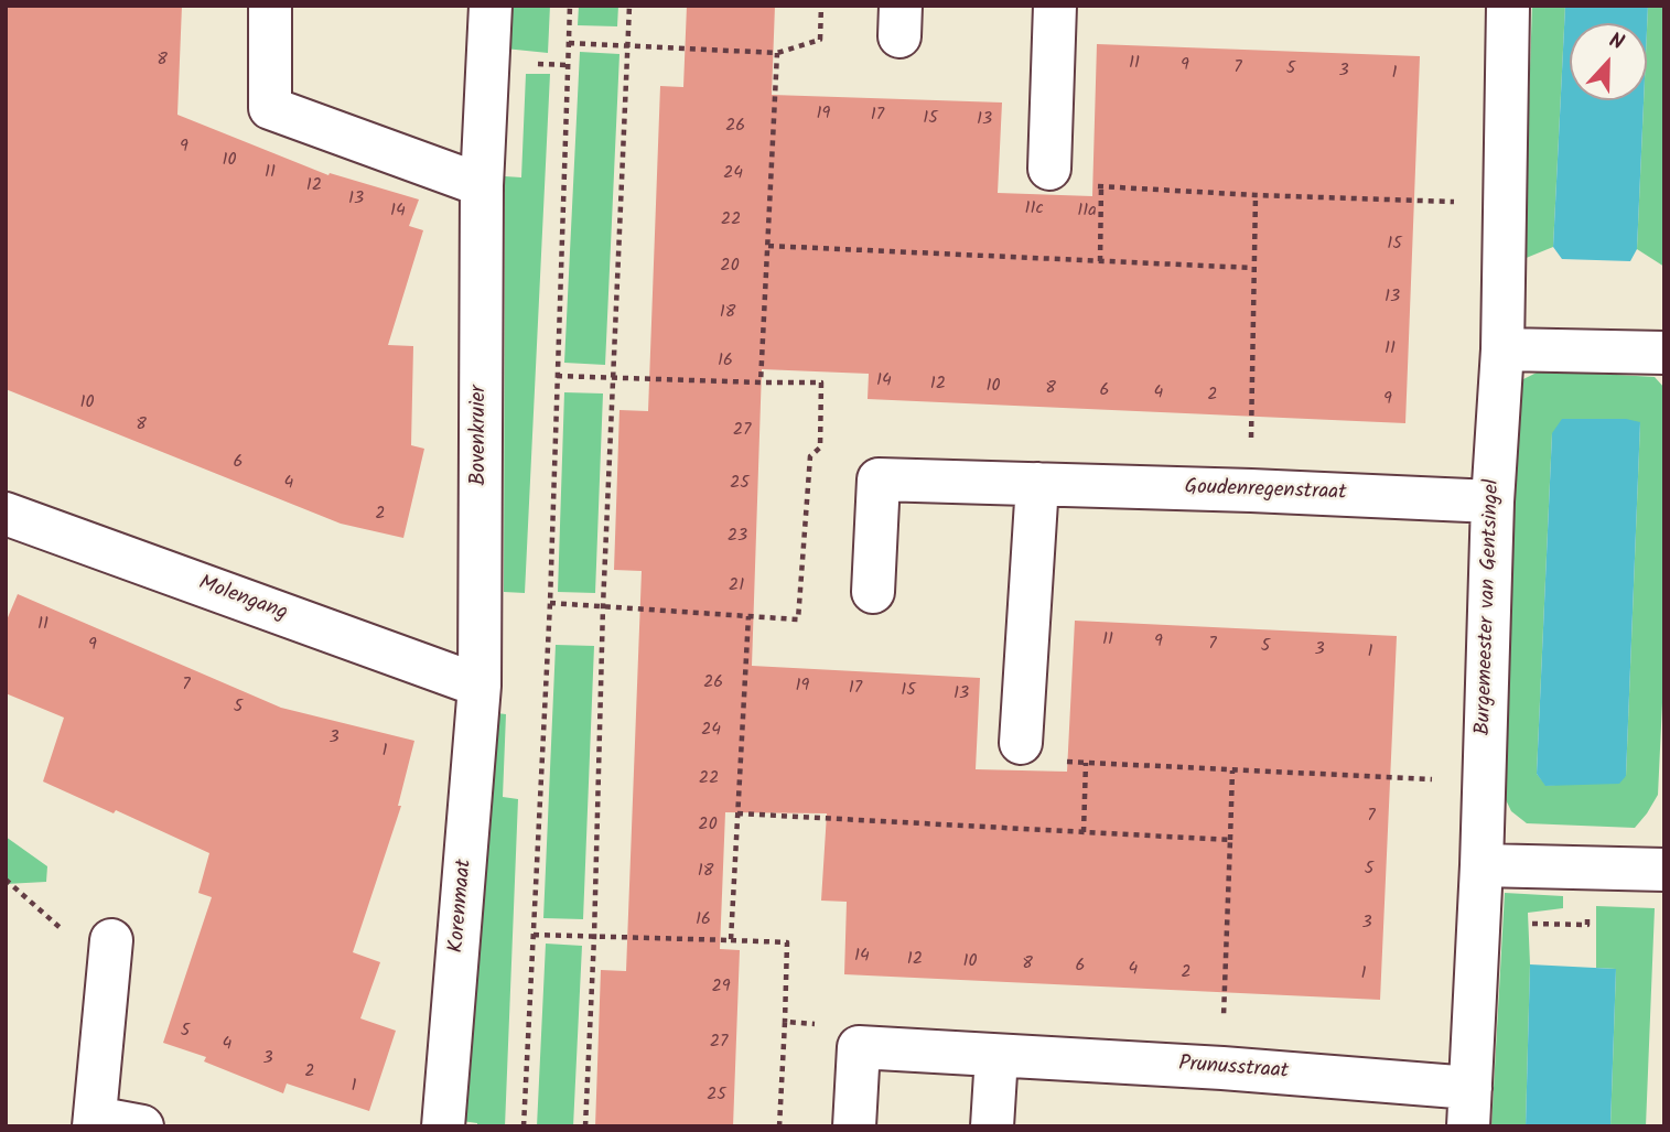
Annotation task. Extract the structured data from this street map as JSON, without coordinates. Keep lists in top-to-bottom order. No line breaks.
{"streets":{"street":["Bovenkruier","Goudenregenstraat","Molengang","Burgemeester van Gentsingel","Korenmaat","Prunusstraat"]},"crossings":[["Bovenkruier","Molengang"],["Bovenkruier","Korenmaat"],["Goudenregenstraat","Burgemeester van Gentsingel"],["Molengang","Korenmaat"],["Burgemeester van Gentsingel","Prunusstraat"]],"house_numbers":["8","11","9","7","5","3","1","19","17","15","13","26","9","10","11","24","12","13","11c","14","11a","22","15","20","13","18","11","16","14","12","10","8","6","4","2","9","10","8","27","6","4","25","2","23","21","11","11","9","7","9","5","3","1","26","7","19","17","15","13","5","24","3","1","22","7","20","5","18","16","3","14","12","10","8","6","4","2","1","29","5","27","4","3","2","1","25"],"north":"top"}
